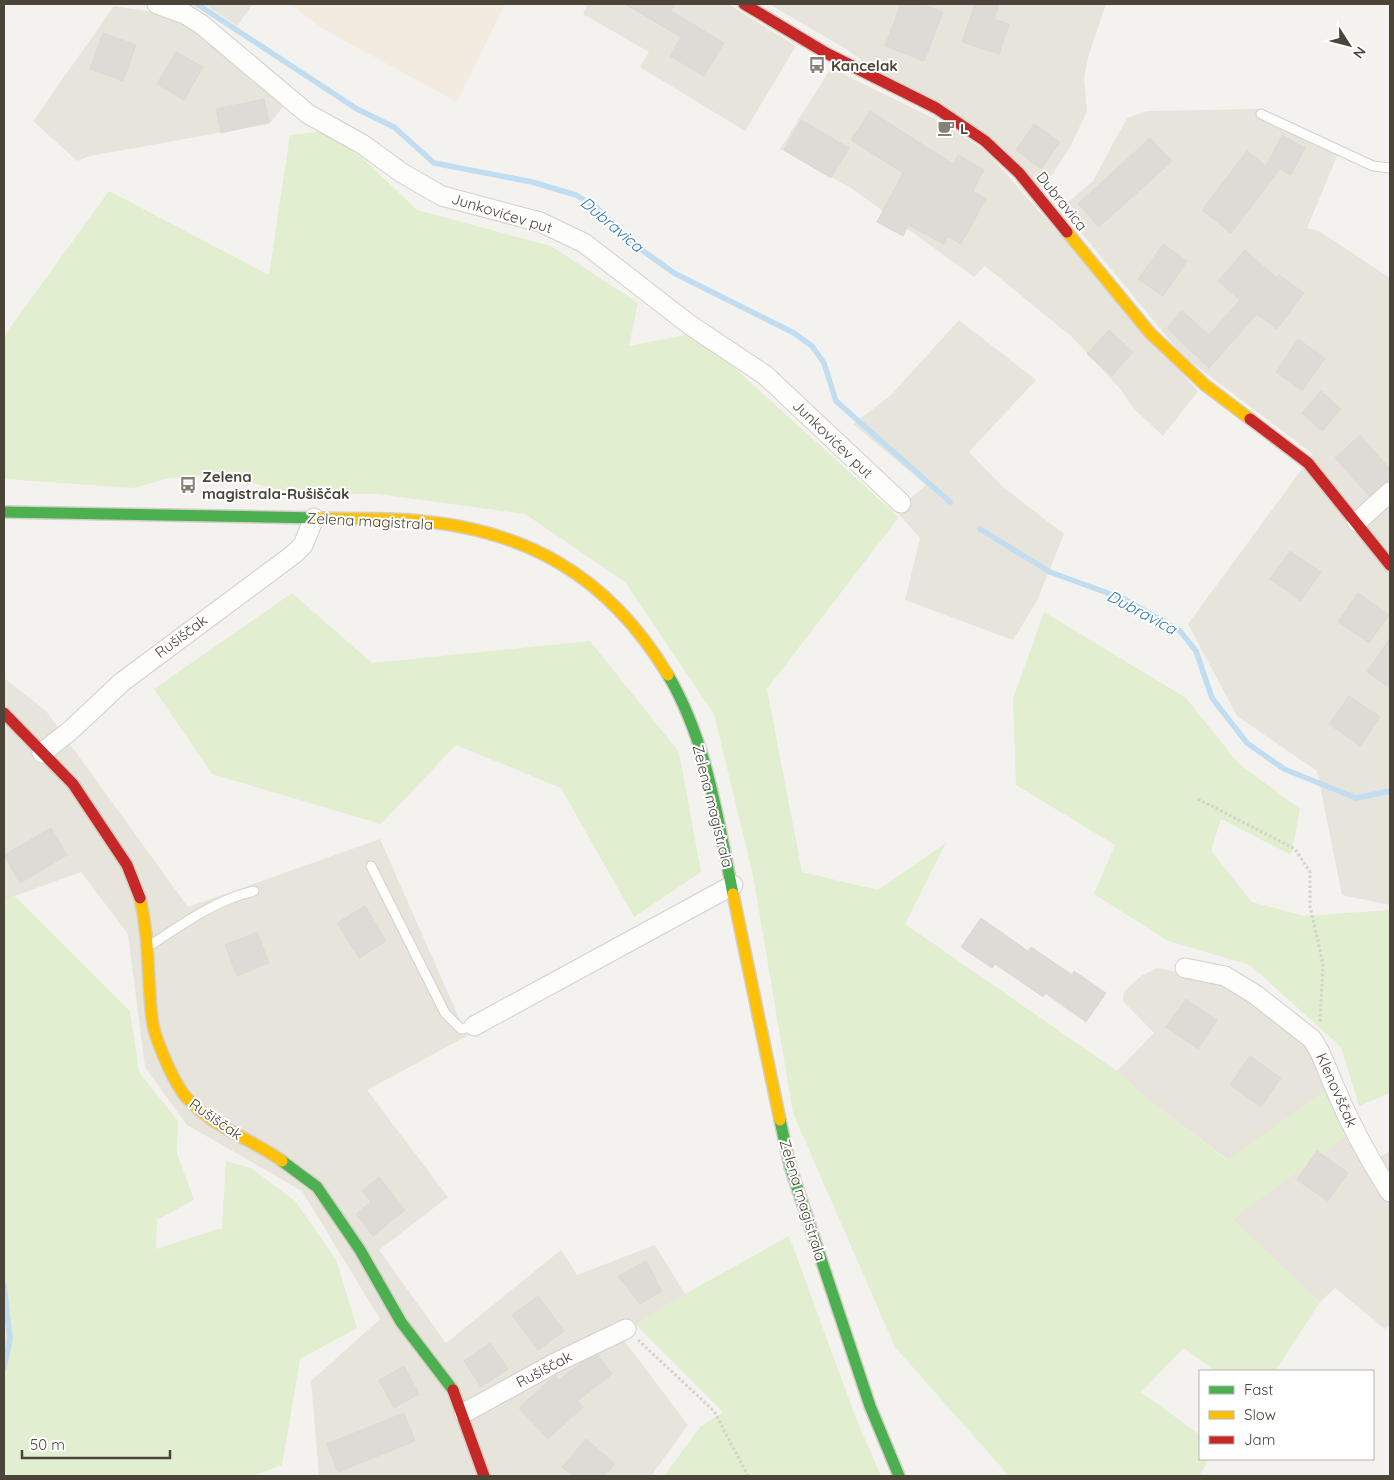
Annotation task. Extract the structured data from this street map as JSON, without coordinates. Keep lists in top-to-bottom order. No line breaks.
{"streets":{"street":["Dubravica","Junkovićev put","Zelena magistrala","Rušiščak","Klenovščak"]},"crossings":[["Zelena magistrala","Rušiščak"]],"water":["Dubravica"],"places":{"bus stop":["Kancelak","Zelena magistrala-Rušiščak"],"cafe":["L"]},"legend":["Fast","Slow","Jam"],"scale_bar":"50 m","north":"bottom right"}
